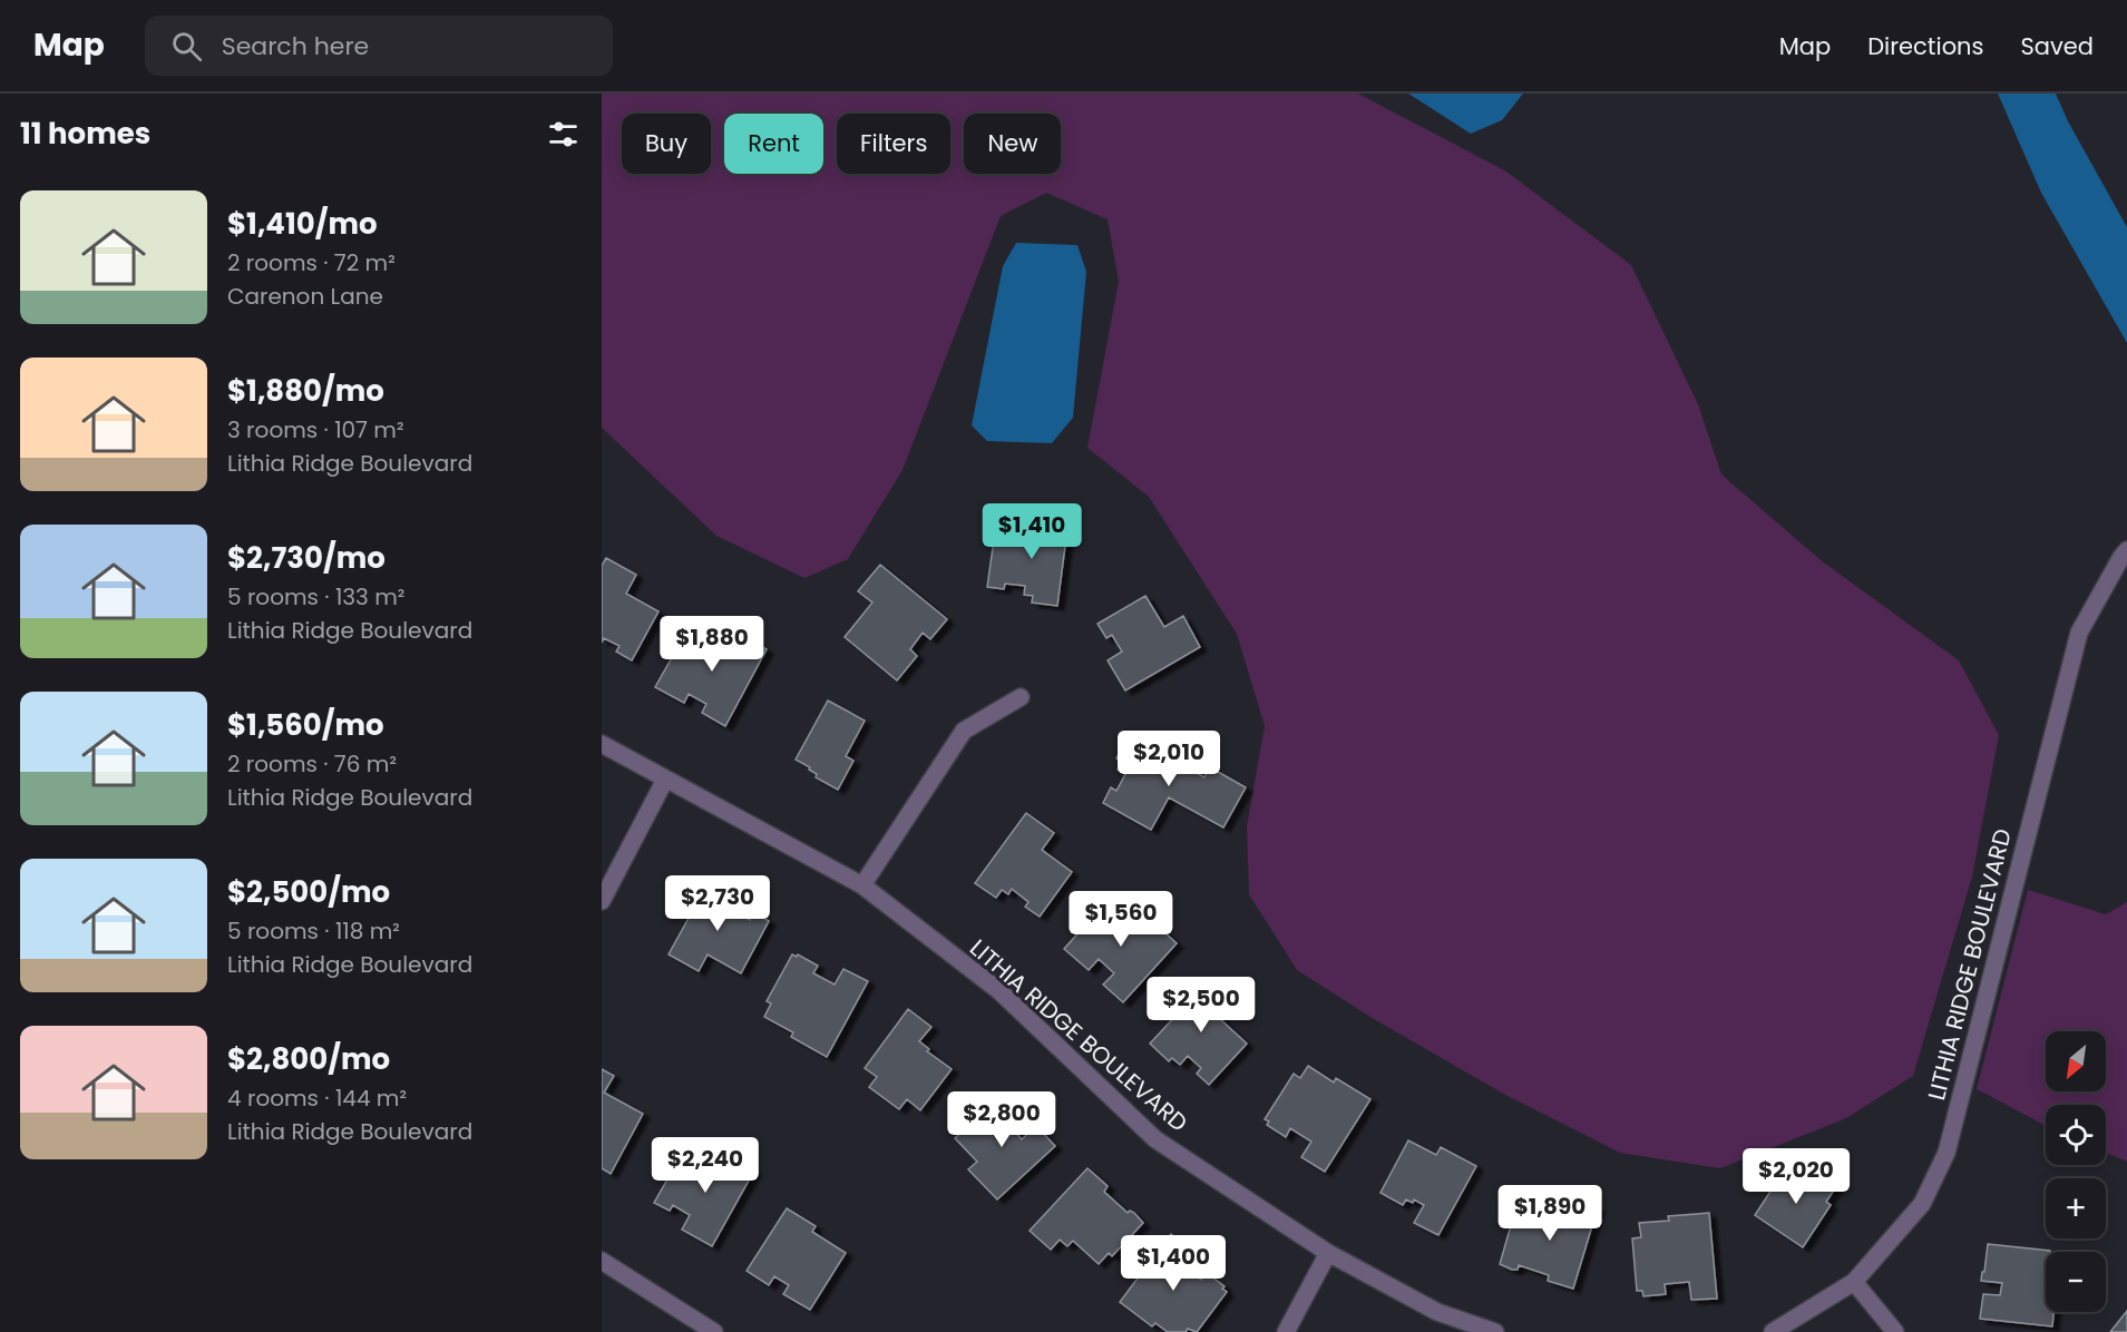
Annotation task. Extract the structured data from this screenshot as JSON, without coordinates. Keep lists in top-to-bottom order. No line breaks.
{"streets":{"street":["LITHIA RIDGE BOULEVARD"]},"north":"bottom left","page":{"header":"Map","search":"Search here","nav":["Map","Directions","Saved"],"heading":"11 homes","chip":["Buy","Rent","Filters","New"],"list":[{"name":"$1,410/mo","note":"2 rooms · 72 m² · Carenon Lane"},{"name":"$1,880/mo","note":"3 rooms · 107 m² · Lithia Ridge Boulevard"},{"name":"$2,730/mo","note":"5 rooms · 133 m² · Lithia Ridge Boulevard"},{"name":"$1,560/mo","note":"2 rooms · 76 m² · Lithia Ridge Boulevard"},{"name":"$2,500/mo","note":"5 rooms · 118 m² · Lithia Ridge Boulevard"},{"name":"$2,800/mo","note":"4 rooms · 144 m² · Lithia Ridge Boulevard"}],"price":["$1,410","$1,880","$2,010","$2,730","$1,560","$2,500","$2,800","$2,240","$2,020","$1,890","$1,400"],"map_buttons":["+","−"]}}
